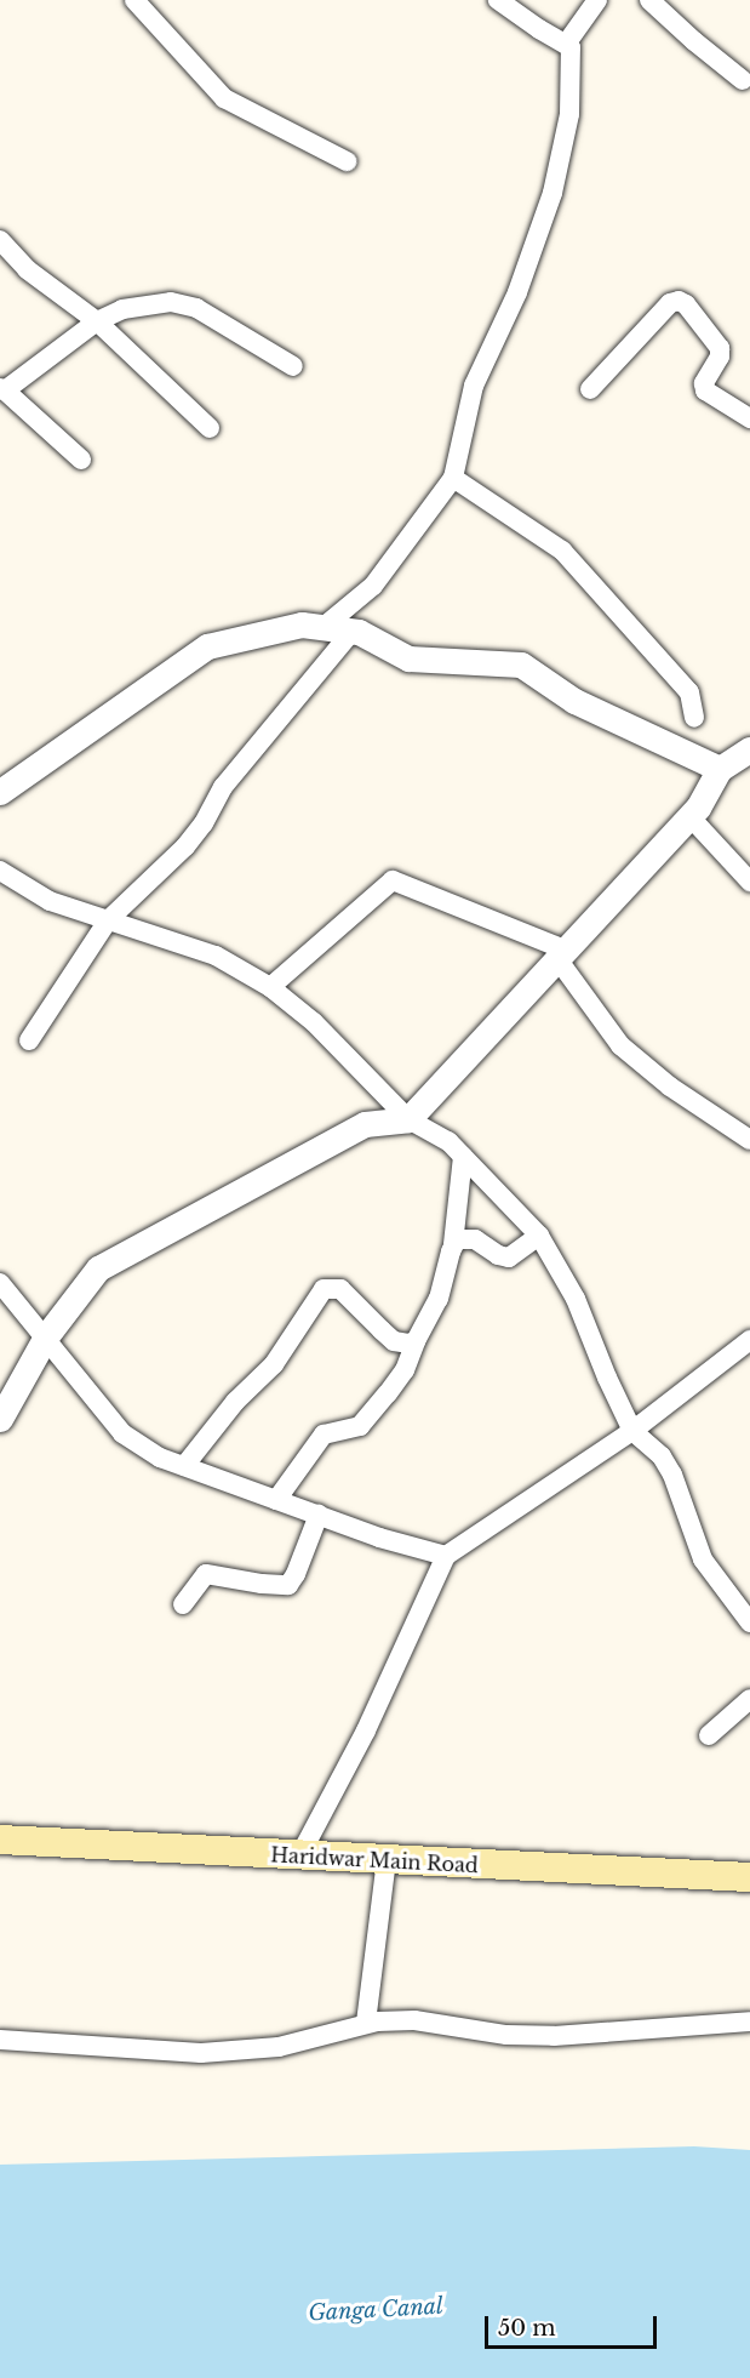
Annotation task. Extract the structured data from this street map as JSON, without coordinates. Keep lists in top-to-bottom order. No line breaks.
{"streets":{"main road":["Haridwar Main Road"]},"water":["Ganga Canal"],"scale_bar":"50 m"}
